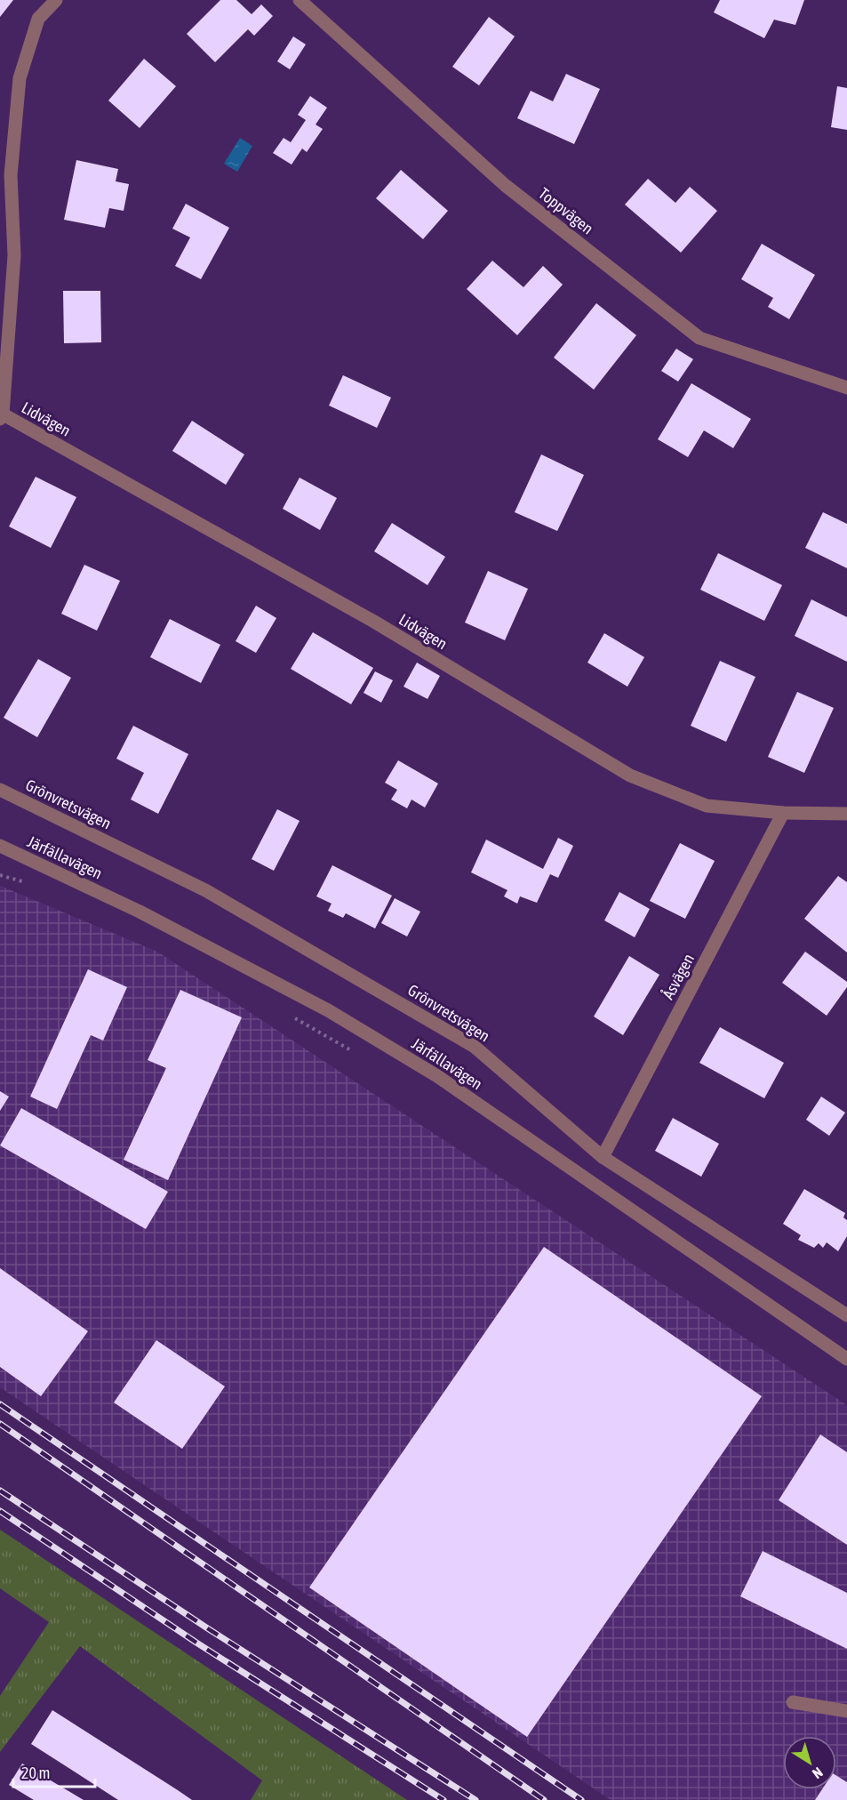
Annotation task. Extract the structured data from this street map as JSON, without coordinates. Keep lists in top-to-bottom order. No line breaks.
{"streets":{"street":["Toppvägen","Lidvägen","Grönvretsvägen","Järfällavägen","Åsvägen"]},"crossings":[["Lidvägen","Åsvägen"],["Grönvretsvägen","Åsvägen"]],"scale_bar":"20 m","north":"bottom right"}
